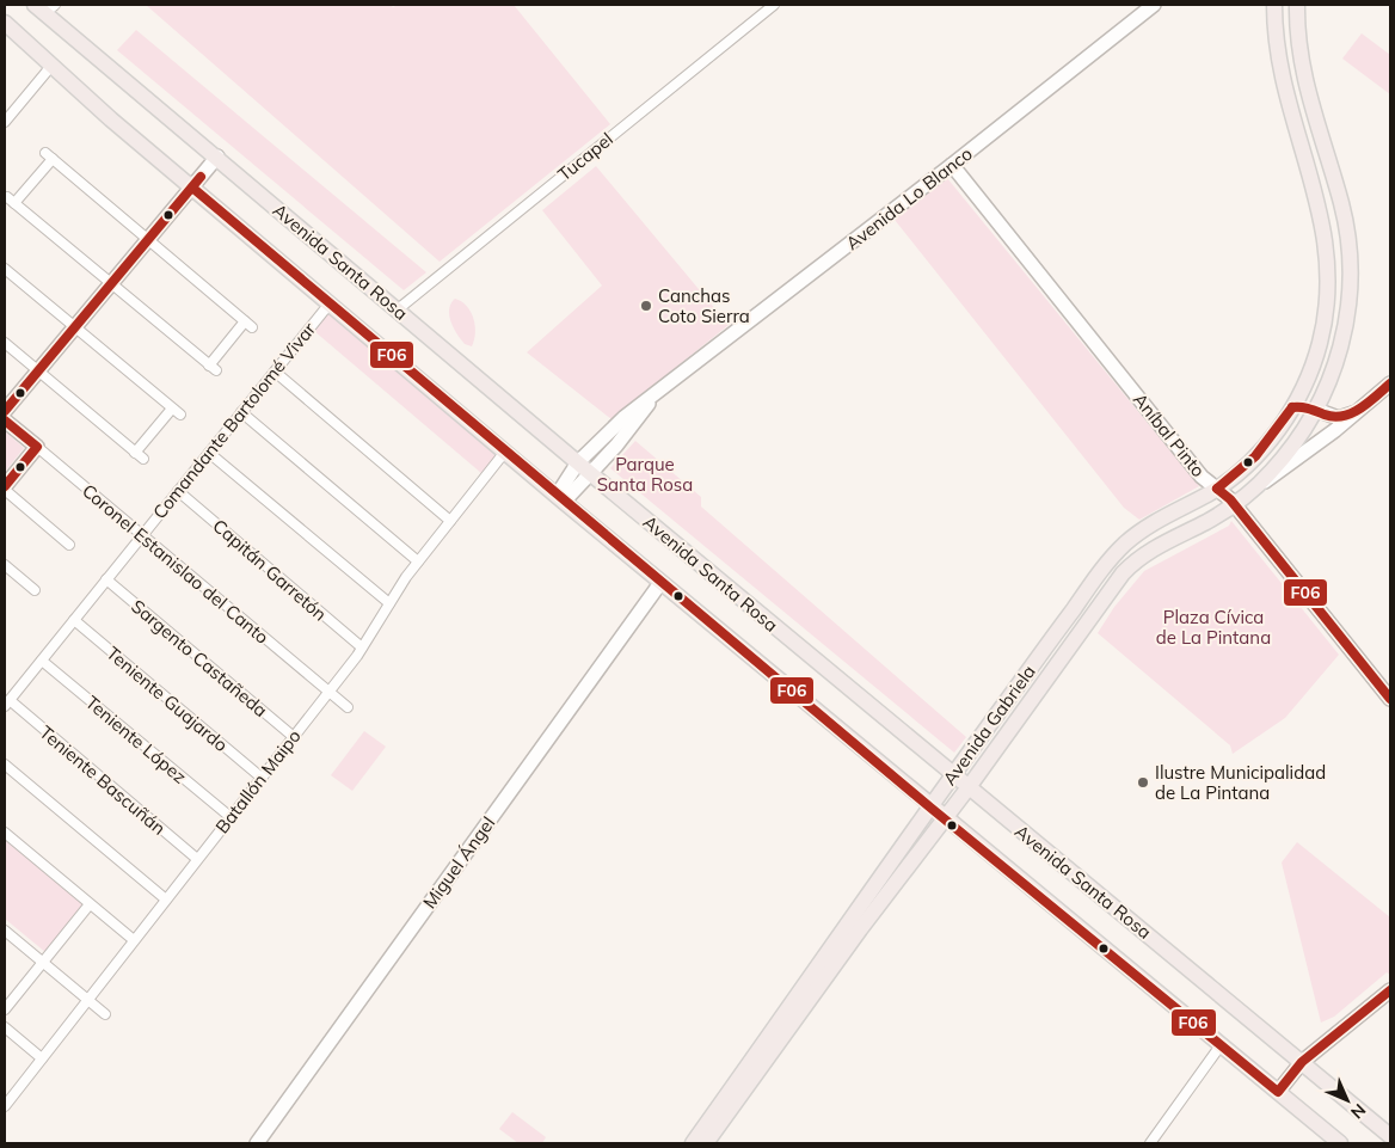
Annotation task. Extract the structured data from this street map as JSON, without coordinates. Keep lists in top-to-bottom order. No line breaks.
{"streets":{"main road":["Avenida Santa Rosa","Avenida Gabriela"],"street":["Tucapel","Avenida Lo Blanco","Comandante Bartolomé Vivar","Aníbal Pinto","Coronel Estanislao del Canto","Capitán Garretón","Sargento Castañeda","Teniente Guajardo","Teniente López","Teniente Bascuñán","Batallón Maipo","Miguel Ángel"]},"crossings":[["Tucapel","Avenida Santa Rosa"],["Avenida Lo Blanco","Avenida Santa Rosa"],["Avenida Lo Blanco","Aníbal Pinto"],["Avenida Santa Rosa","Avenida Gabriela"],["Comandante Bartolomé Vivar","Coronel Estanislao del Canto"],["Comandante Bartolomé Vivar","Capitán Garretón"],["Comandante Bartolomé Vivar","Sargento Castañeda"],["Comandante Bartolomé Vivar","Teniente Guajardo"],["Comandante Bartolomé Vivar","Teniente López"],["Comandante Bartolomé Vivar","Teniente Bascuñán"],["Aníbal Pinto","Avenida Gabriela"],["Coronel Estanislao del Canto","Batallón Maipo"],["Capitán Garretón","Batallón Maipo"],["Sargento Castañeda","Batallón Maipo"],["Teniente Guajardo","Batallón Maipo"],["Teniente López","Batallón Maipo"],["Teniente Bascuñán","Batallón Maipo"]],"parks":["Parque Santa Rosa","Plaza Cívica de La Pintana"],"places":["Canchas Coto Sierra","Ilustre Municipalidad de La Pintana"],"lines":["transit line F06"],"north":"bottom right"}
